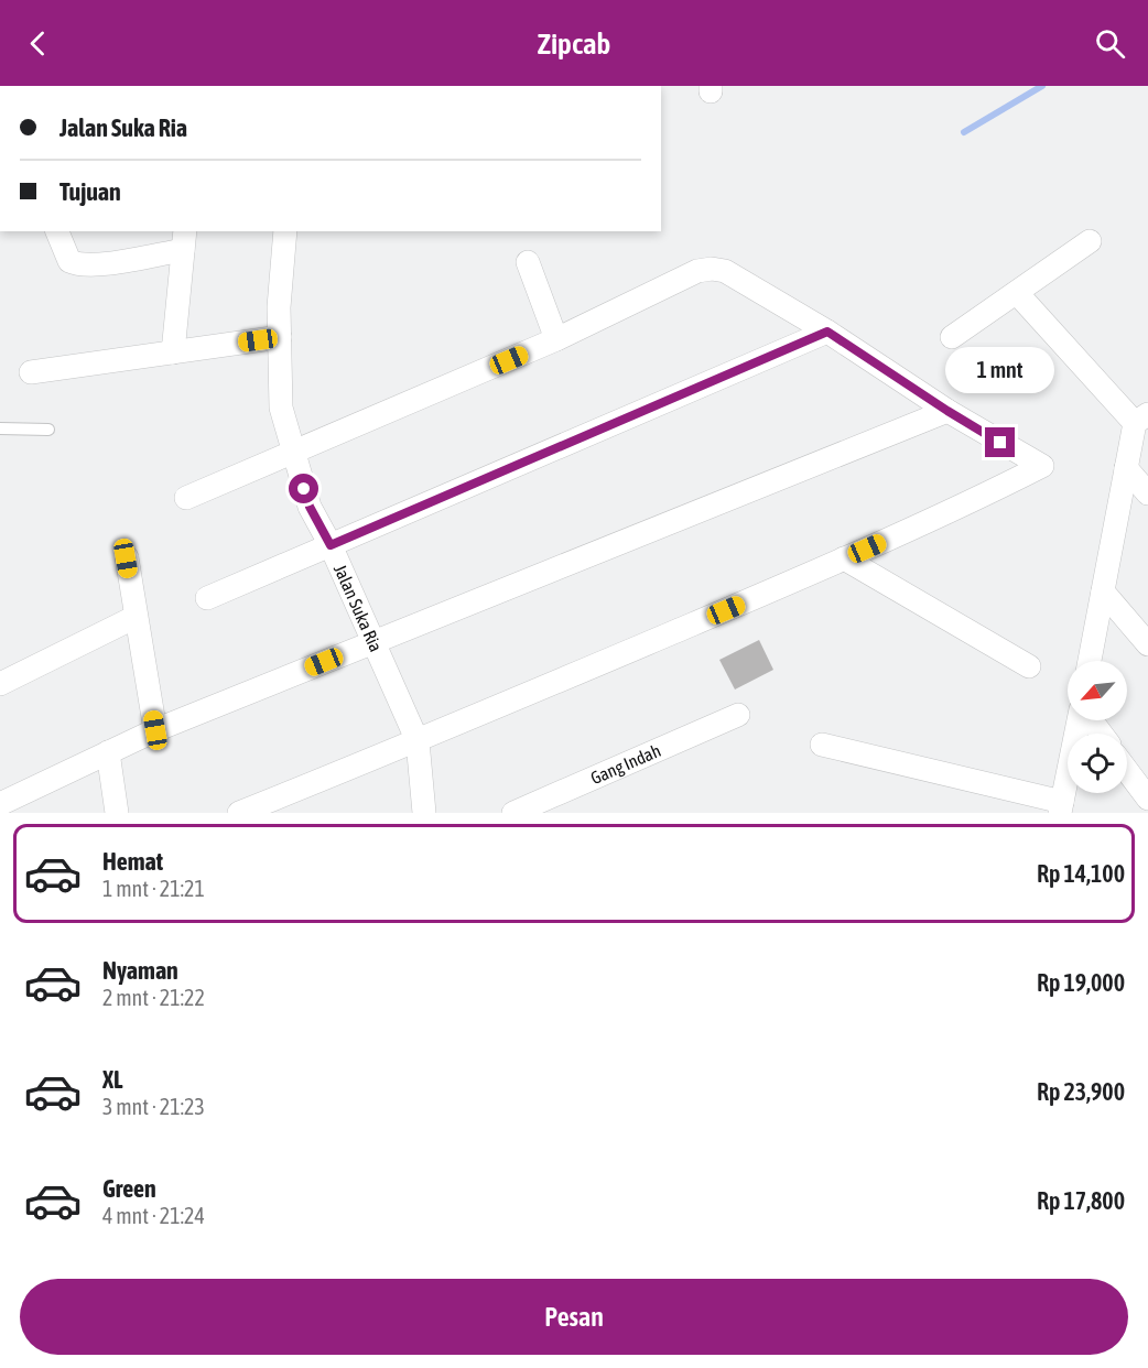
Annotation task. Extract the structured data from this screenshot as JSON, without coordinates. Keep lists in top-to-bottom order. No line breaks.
{"streets":{"street":["Jalan Suka Ria","Gang Indah"]},"north":"bottom left","page":{"header":"Zipcab","banner":["Jalan Suka Ria","Tujuan"],"bubble":"1 mnt","list":[{"name":"Hemat","note":"1 mnt · 21:21","value":"Rp 14,100"},{"name":"Nyaman","note":"2 mnt · 21:22","value":"Rp 19,000"},{"name":"XL","note":"3 mnt · 21:23","value":"Rp 23,900"},{"name":"Green","note":"4 mnt · 21:24","value":"Rp 17,800"}],"buttons":"Pesan"}}
